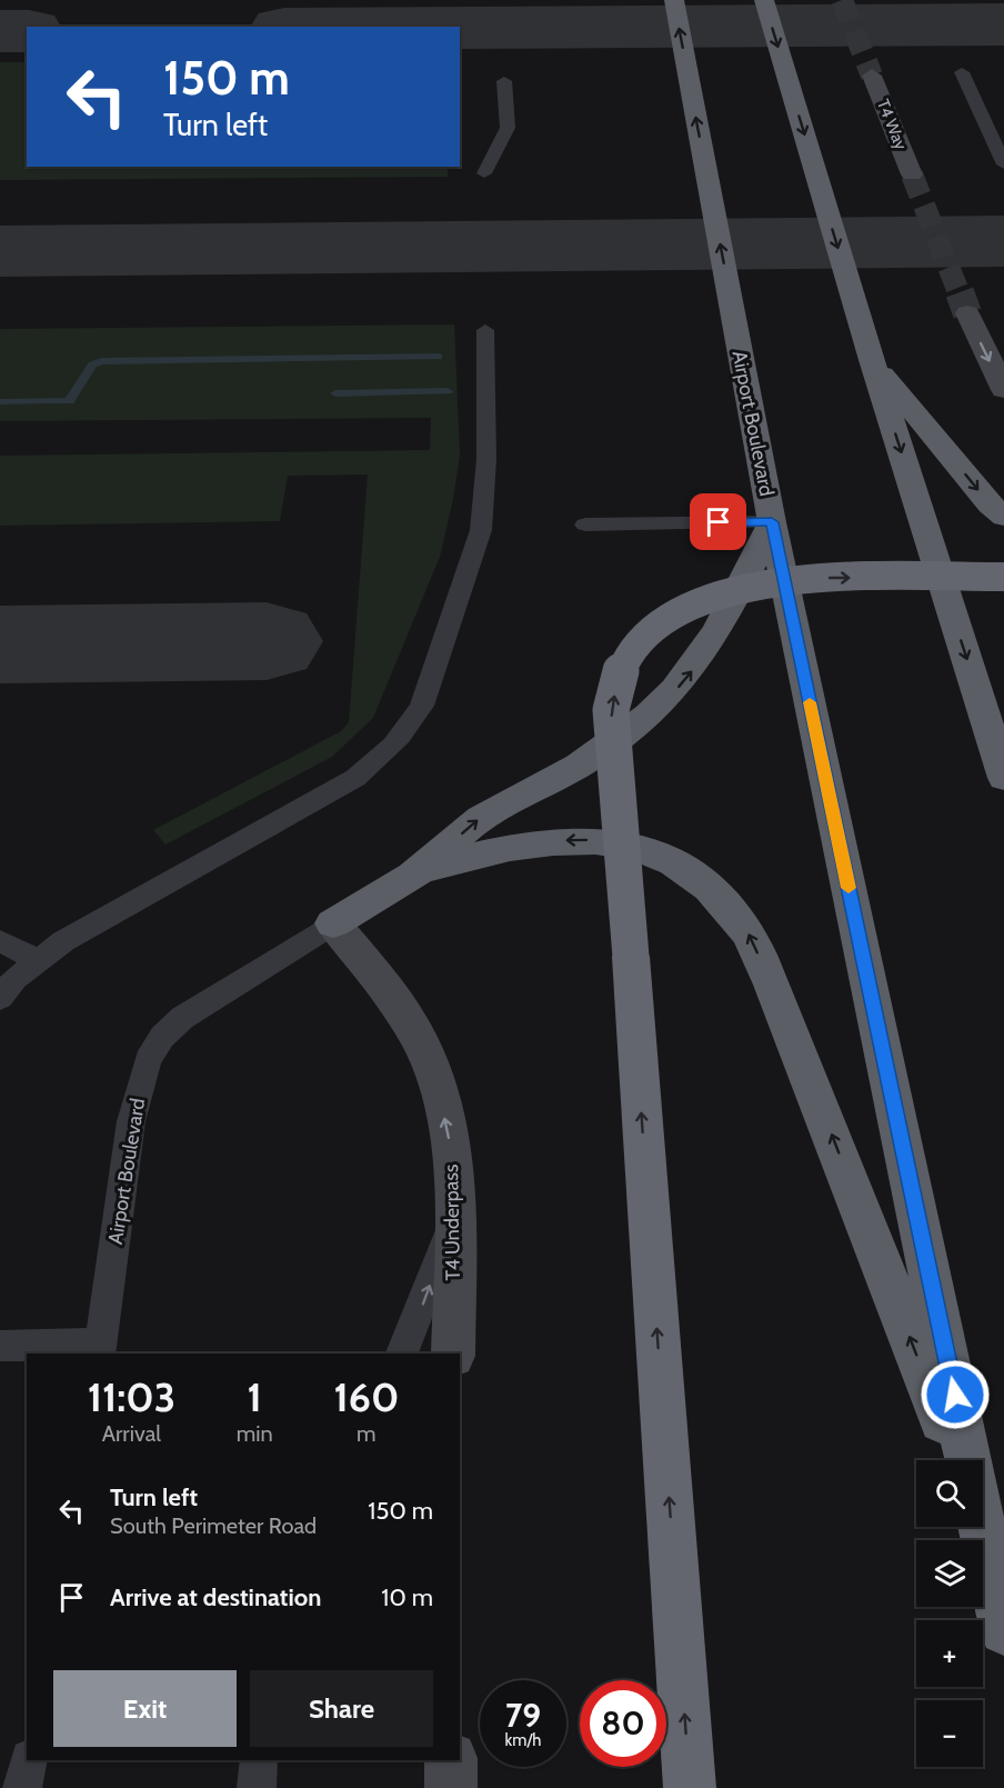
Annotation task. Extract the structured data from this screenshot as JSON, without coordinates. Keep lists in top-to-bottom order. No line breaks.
{"streets":{"highway":["Airport Boulevard"],"main road":["T4 Way","T4 Underpass"]},"crossings":[["Airport Boulevard","T4 Underpass"]],"one_way":["T4 Underpass"],"page":{"turn":["150 m","Turn left"],"eta":["11:03","Arrival","1","min","160","m"],"map_buttons":["+","−"],"list":[{"name":"Turn left","note":"South Perimeter Road","value":"150 m"},{"name":"Arrive at destination","value":"10 m"}],"buttons":["Exit","Share"],"speed":"79 km/h","limit":"80"}}
